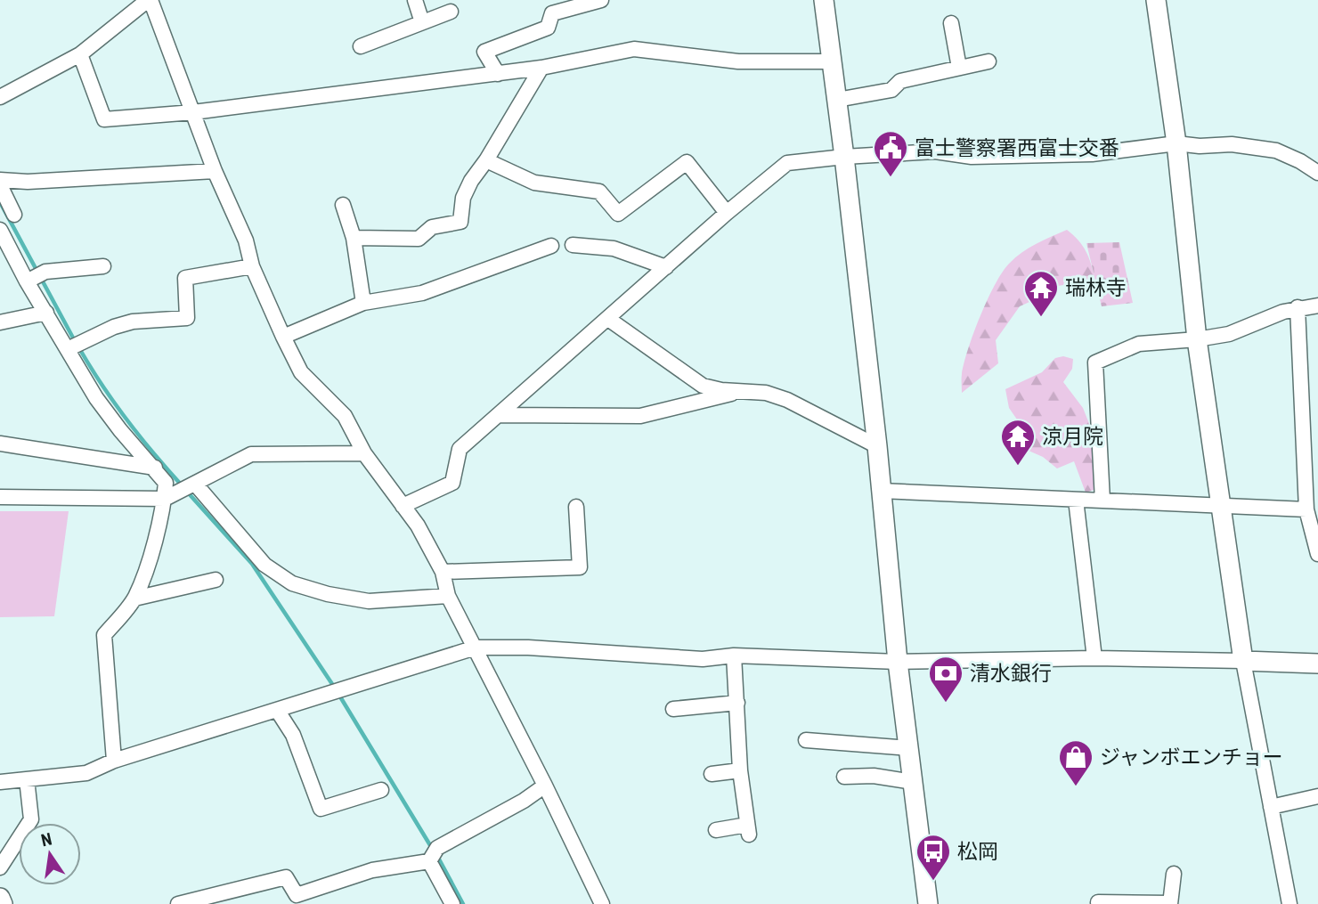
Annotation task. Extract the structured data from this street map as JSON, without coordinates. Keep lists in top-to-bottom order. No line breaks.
{"places":{"public building":["富士警察署西富士交番"],"temple":["瑞林寺","涼月院"],"bank":["清水銀行"],"shop":["ジャンボエンチョー"],"bus stop":["松岡"]},"north":"top"}
